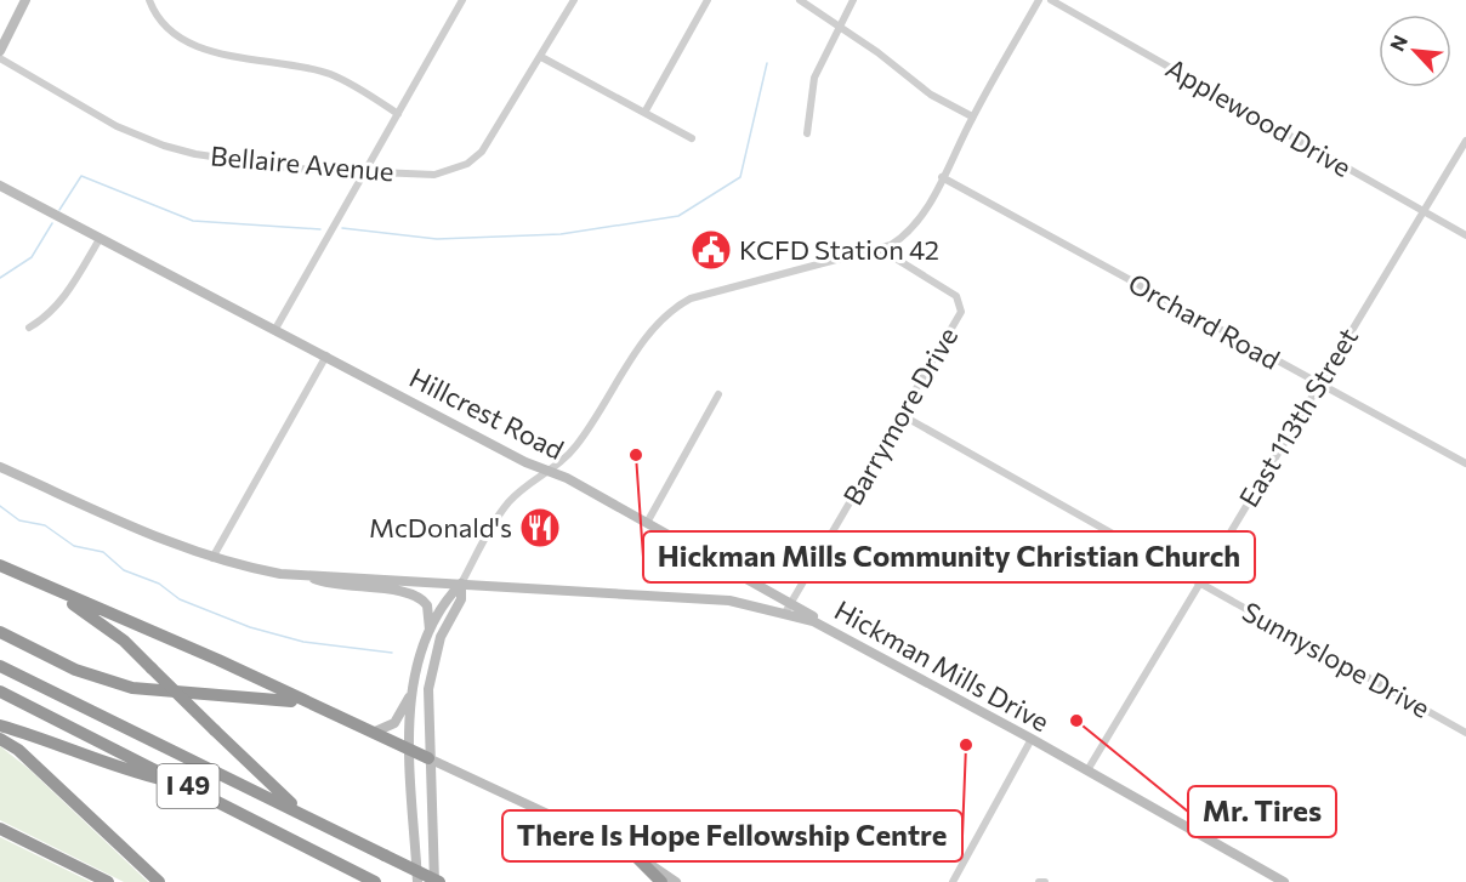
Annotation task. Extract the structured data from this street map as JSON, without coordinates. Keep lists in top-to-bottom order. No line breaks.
{"streets":{"highway":["I 49"],"street":["Applewood Drive","Bellaire Avenue","Orchard Road","Hillcrest Road","Barrymore Drive","East 113th Street","Sunnyslope Drive","Hickman Mills Drive"]},"crossings":[["Applewood Drive","East 113th Street"],["Orchard Road","East 113th Street"],["Hillcrest Road","Barrymore Drive"],["Hillcrest Road","Hickman Mills Drive"],["Barrymore Drive","Sunnyslope Drive"],["East 113th Street","Sunnyslope Drive"],["East 113th Street","Hickman Mills Drive"]],"places":{"public building":["KCFD Station 42"],"other":["Hickman Mills Community Christian Church","Mr. Tires","There Is Hope Fellowship Centre"],"restaurant":["McDonald's"]},"north":"top left"}
